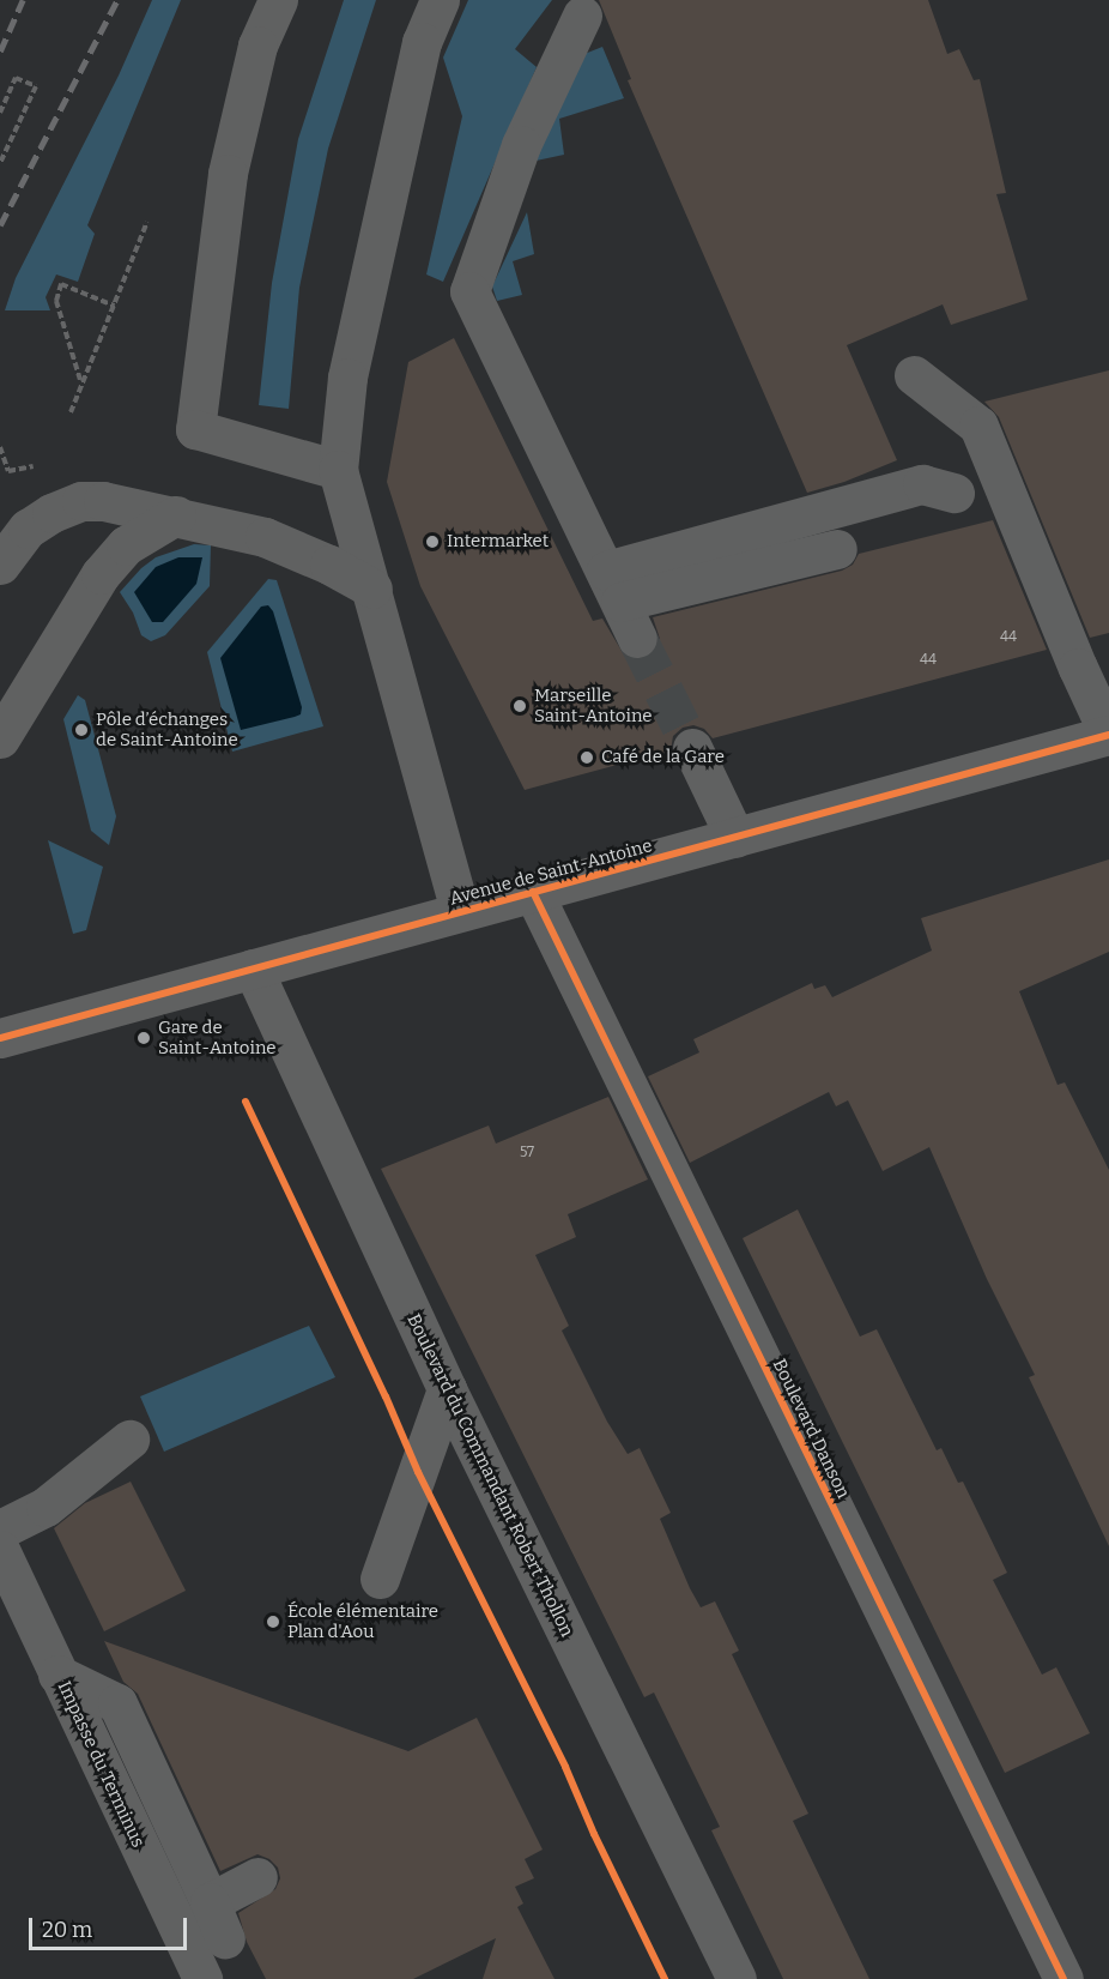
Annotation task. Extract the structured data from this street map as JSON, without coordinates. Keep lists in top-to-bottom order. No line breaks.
{"streets":{"street":["Avenue de Saint-Antoine","Boulevard Danson","Boulevard du Commandant Robert Thollon","Impasse du Terminus"]},"crossings":[["Avenue de Saint-Antoine","Boulevard Danson"],["Avenue de Saint-Antoine","Boulevard du Commandant Robert Thollon"]],"places":["Intermarket","Marseille Saint-Antoine","Pôle d’échanges de Saint-Antoine","Café de la Gare","Gare de Saint-Antoine","École élémentaire Plan d'Aou"],"house_numbers":["44","44","57"],"scale_bar":"20 m"}
